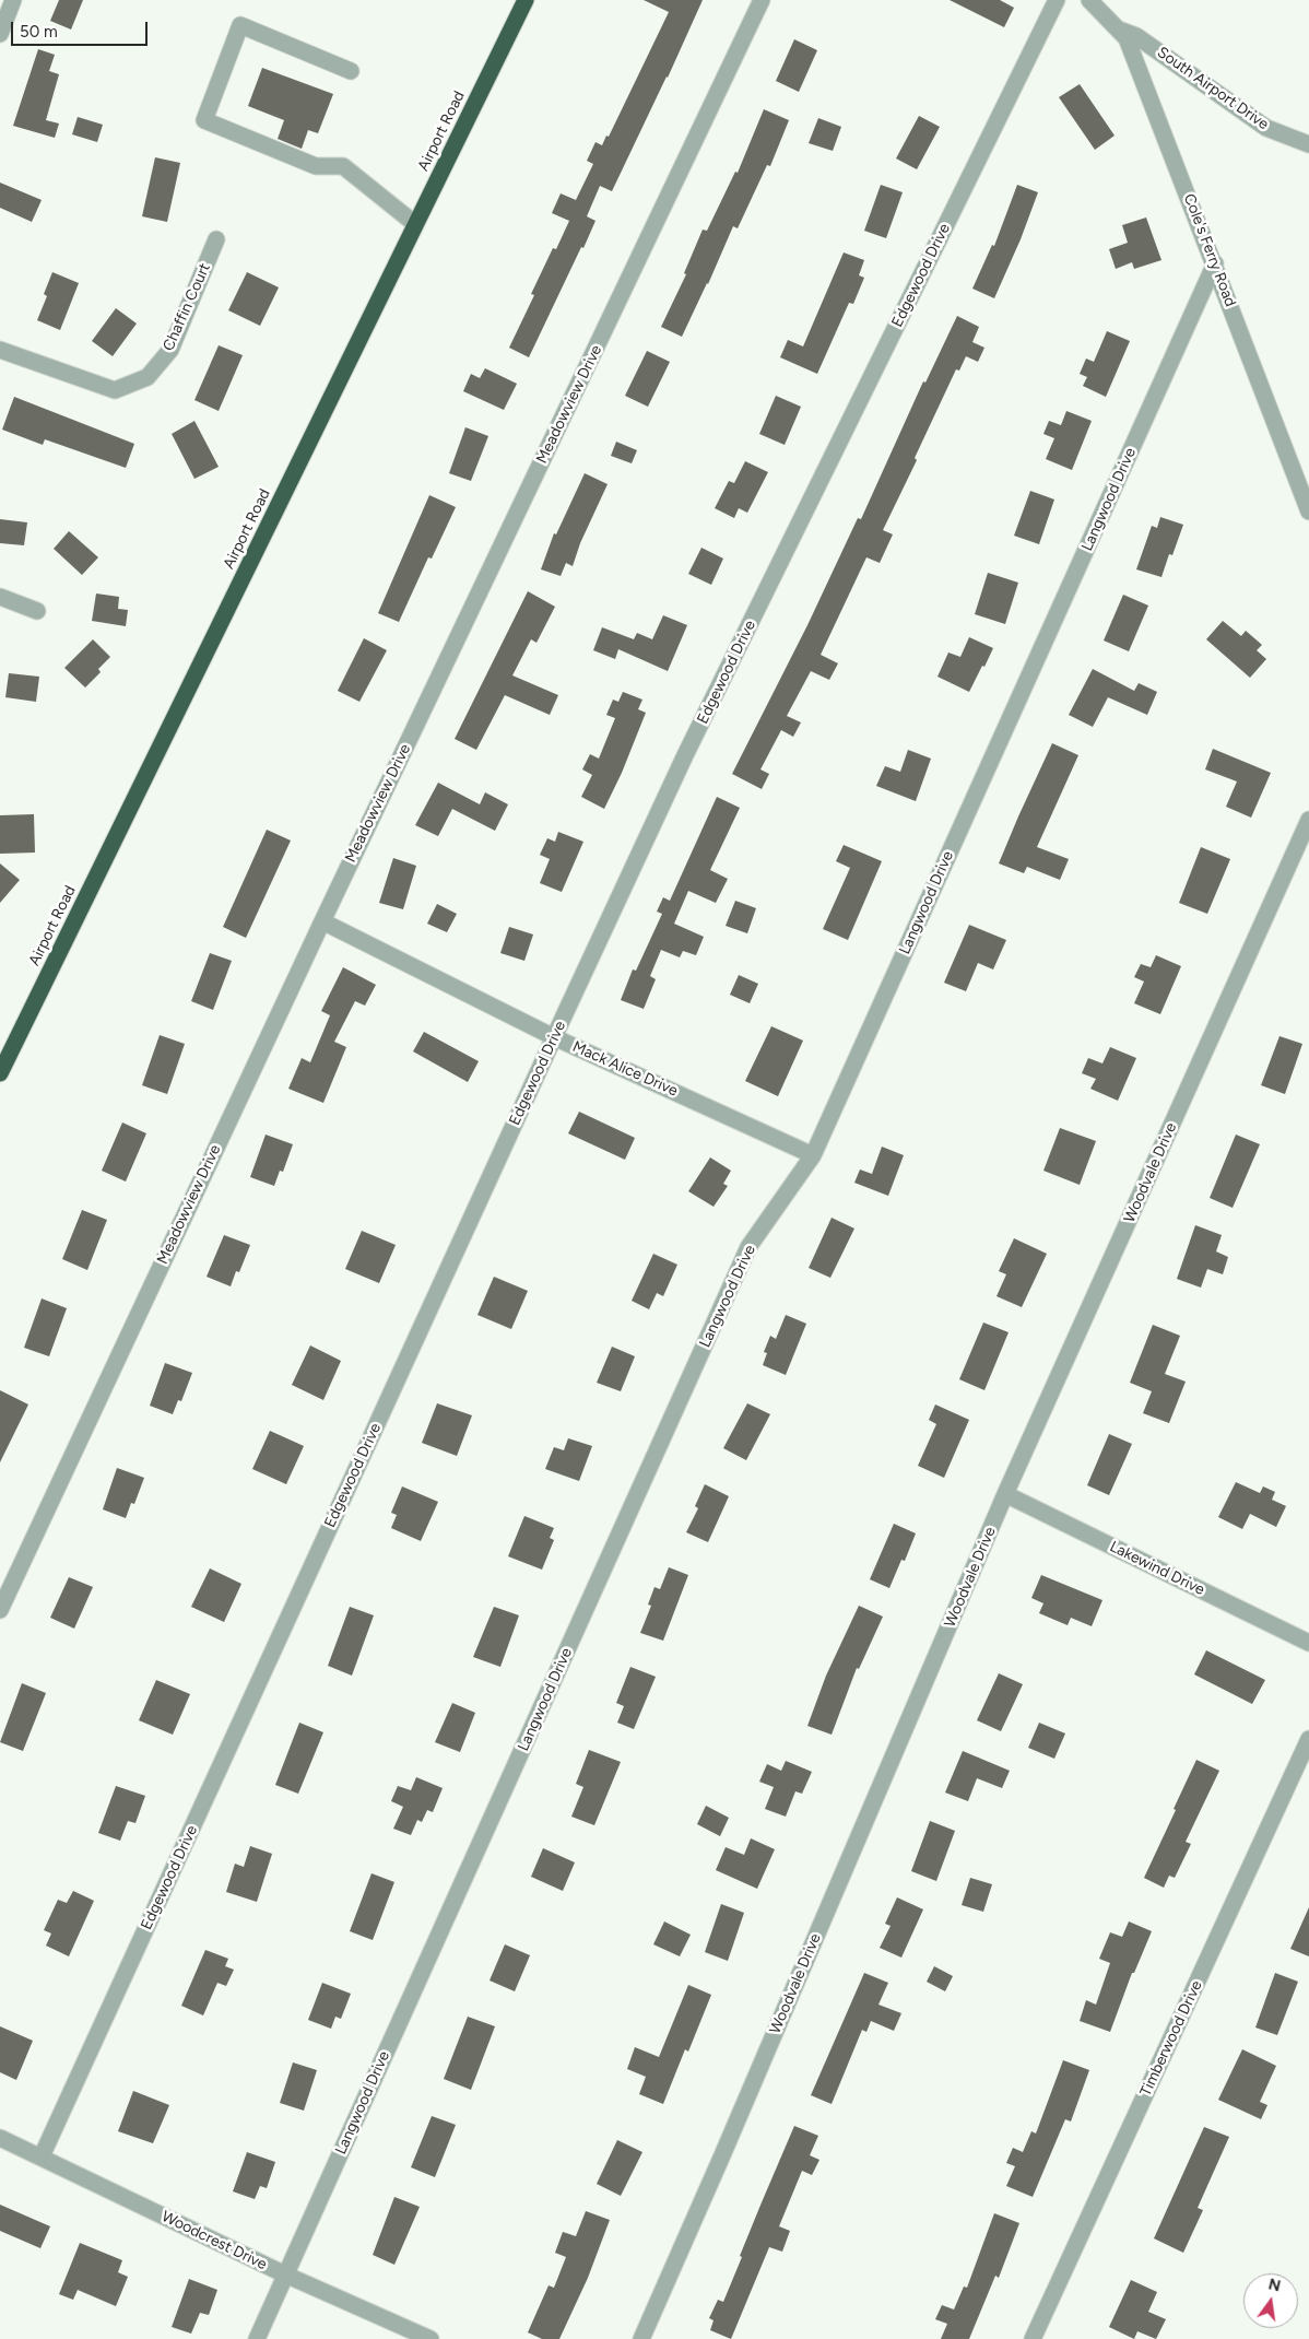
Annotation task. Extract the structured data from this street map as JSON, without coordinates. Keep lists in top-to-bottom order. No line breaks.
{"streets":{"highway":["Airport Road"],"street":["South Airport Drive","Cole's Ferry Road","Edgewood Drive","Chaffin Court","Meadowview Drive","Langwood Drive","Mack Alice Drive","Woodvale Drive","Lakewind Drive","Timberwood Drive","Woodcrest Drive"]},"crossings":[["South Airport Drive","Cole's Ferry Road"],["Cole's Ferry Road","Langwood Drive"],["Edgewood Drive","Mack Alice Drive"],["Edgewood Drive","Woodcrest Drive"],["Meadowview Drive","Mack Alice Drive"],["Langwood Drive","Mack Alice Drive"],["Langwood Drive","Woodcrest Drive"],["Woodvale Drive","Lakewind Drive"]],"scale_bar":"50 m","north":"top"}
